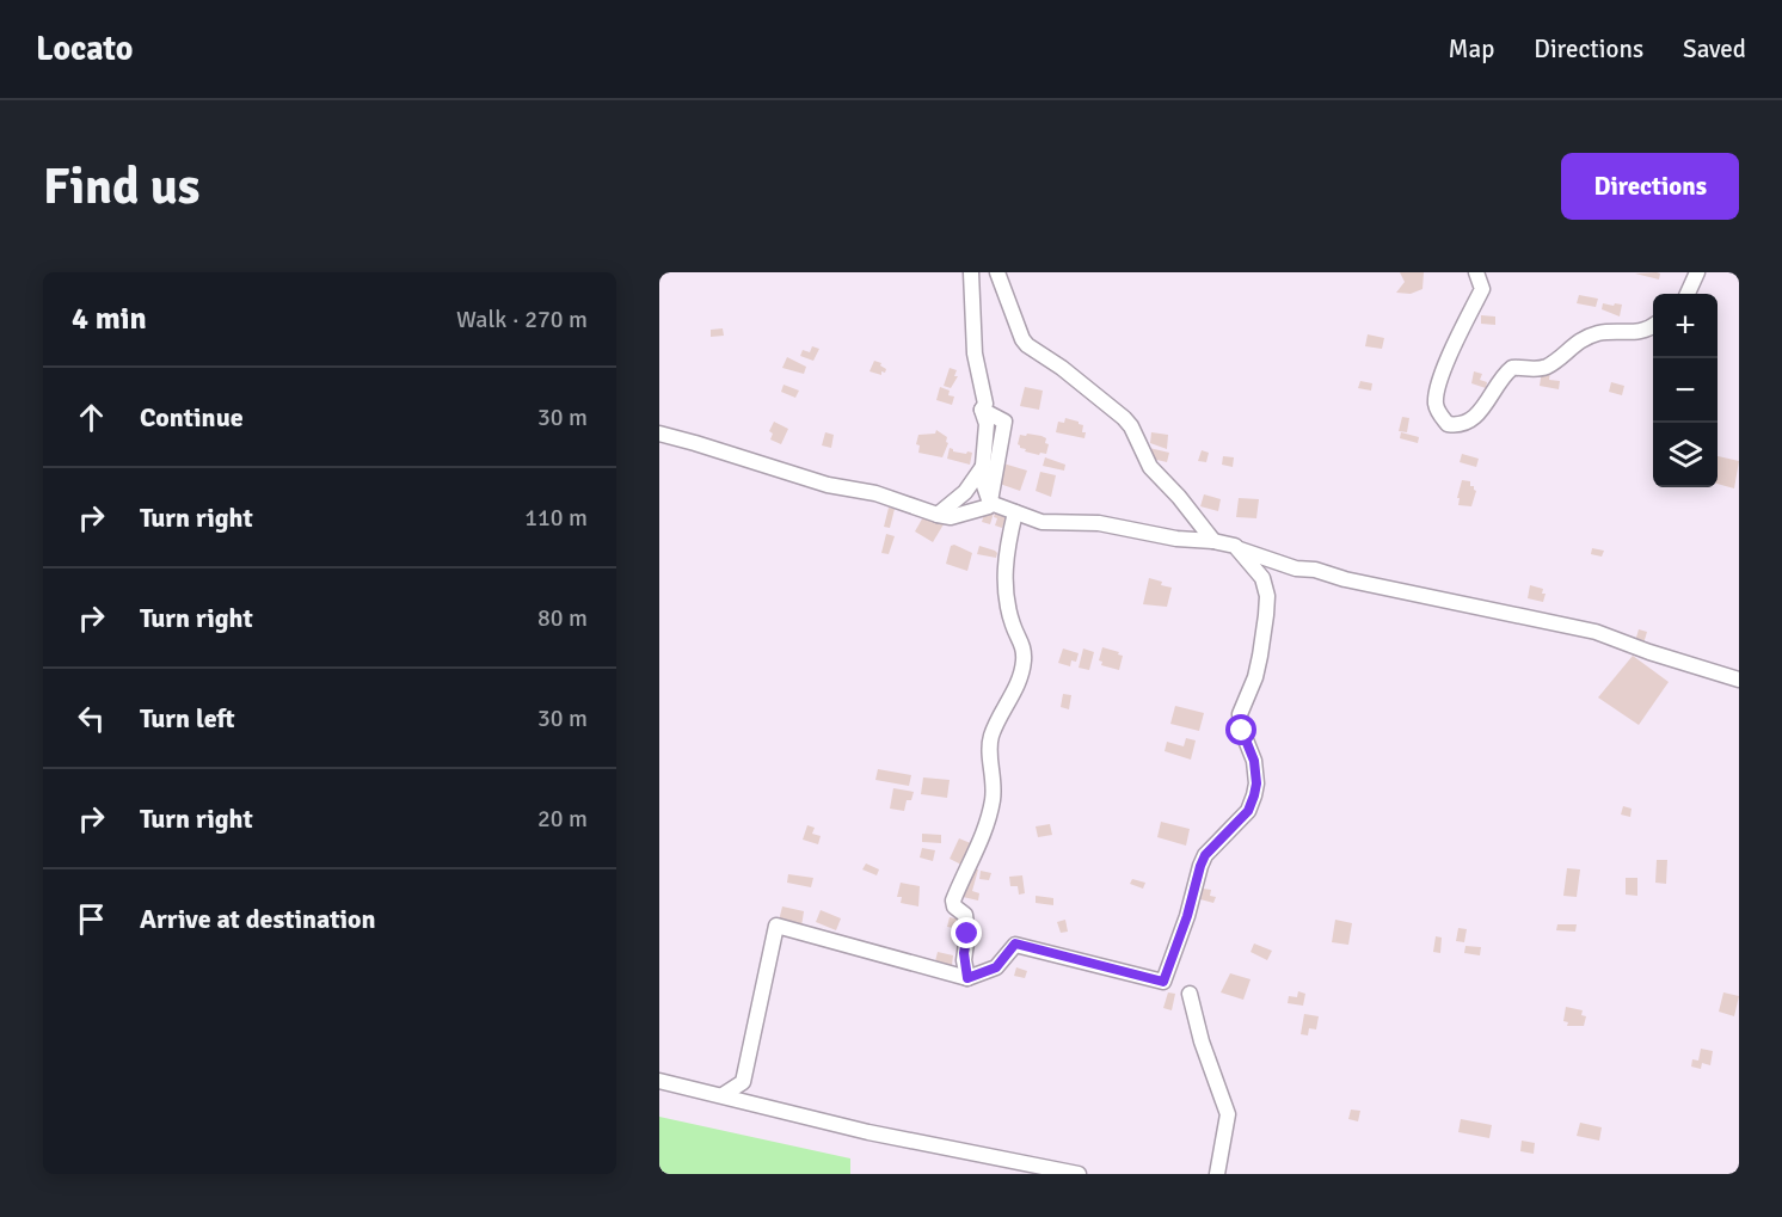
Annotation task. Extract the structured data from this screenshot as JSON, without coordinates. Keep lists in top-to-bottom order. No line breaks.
{"page":{"header":"Locato","nav":["Map","Directions","Saved"],"buttons":"Directions","title":"Find us","heading":["4 min","Walk · 270 m"],"map_buttons":["+","−"],"list":[["Continue","30 m"],["Turn right","110 m"],["Turn right","80 m"],["Turn left","30 m"],["Turn right","20 m"],"Arrive at destination"]}}
